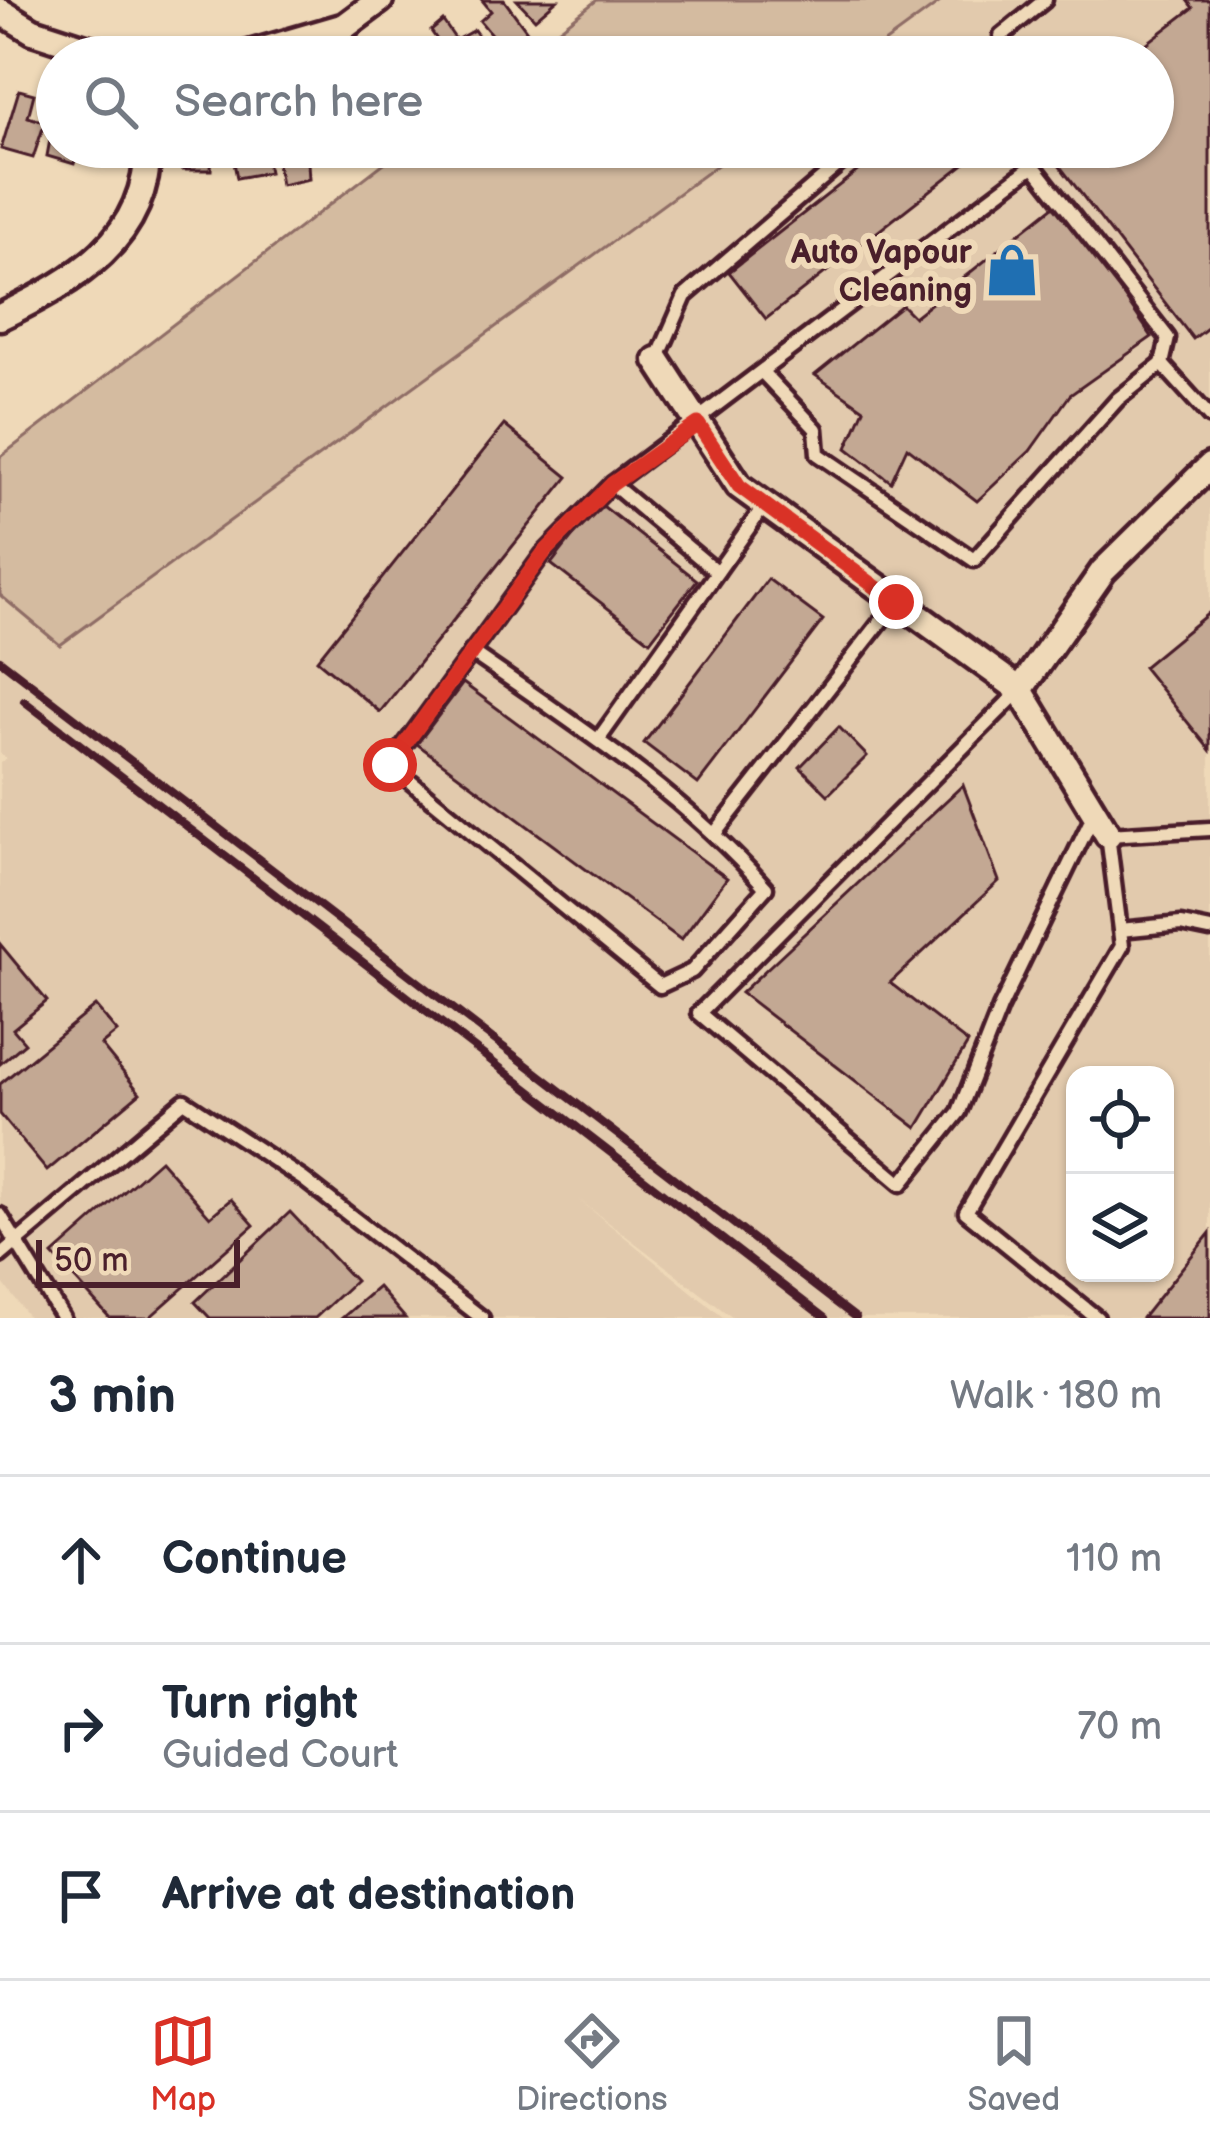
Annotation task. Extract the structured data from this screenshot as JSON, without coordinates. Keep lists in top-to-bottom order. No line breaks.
{"places":{"shop":["Auto Vapour Cleaning"]},"scale_bar":"50 m","page":{"search":"Search here","scale":"50 m","heading":["3 min","Walk · 180 m"],"list":[["Continue","110 m"],["Turn right","Guided Court","70 m"],"Arrive at destination"],"nav":["Map","Directions","Saved"]}}
